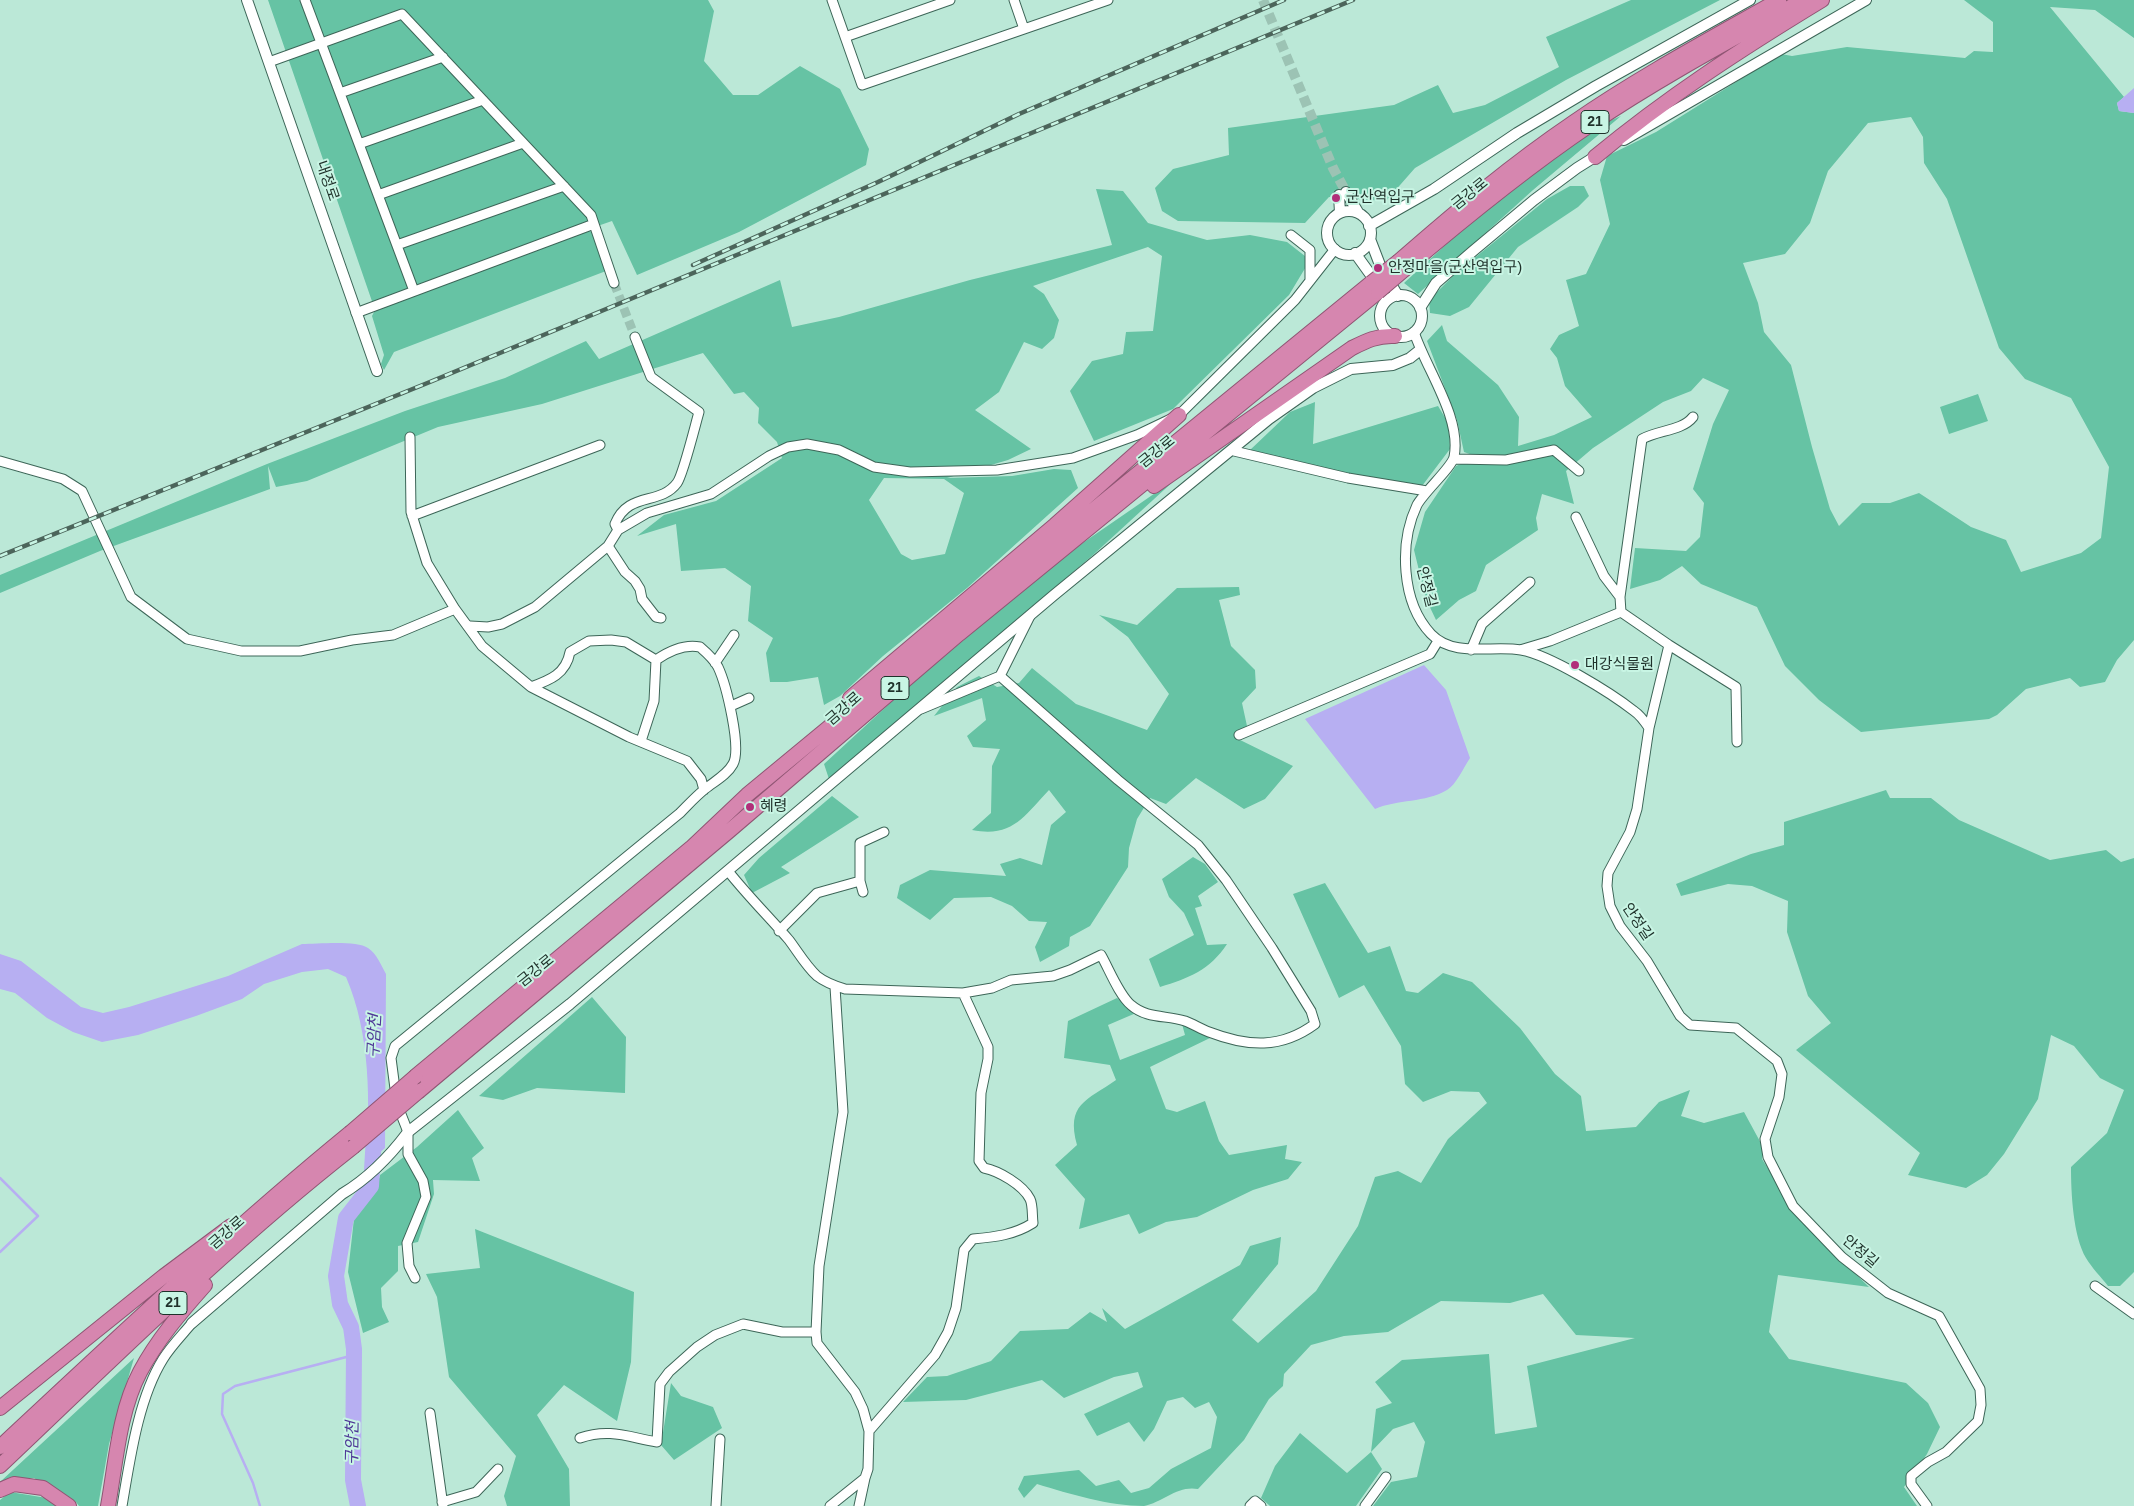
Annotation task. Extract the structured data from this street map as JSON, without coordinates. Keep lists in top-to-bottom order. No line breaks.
{"streets":{"highway":["21","금강로"],"street":["내정로","안정길"]},"water":["구암천"],"places":["군산역입구","안정마을(군산역입구)","대강식물원","혜령"]}
